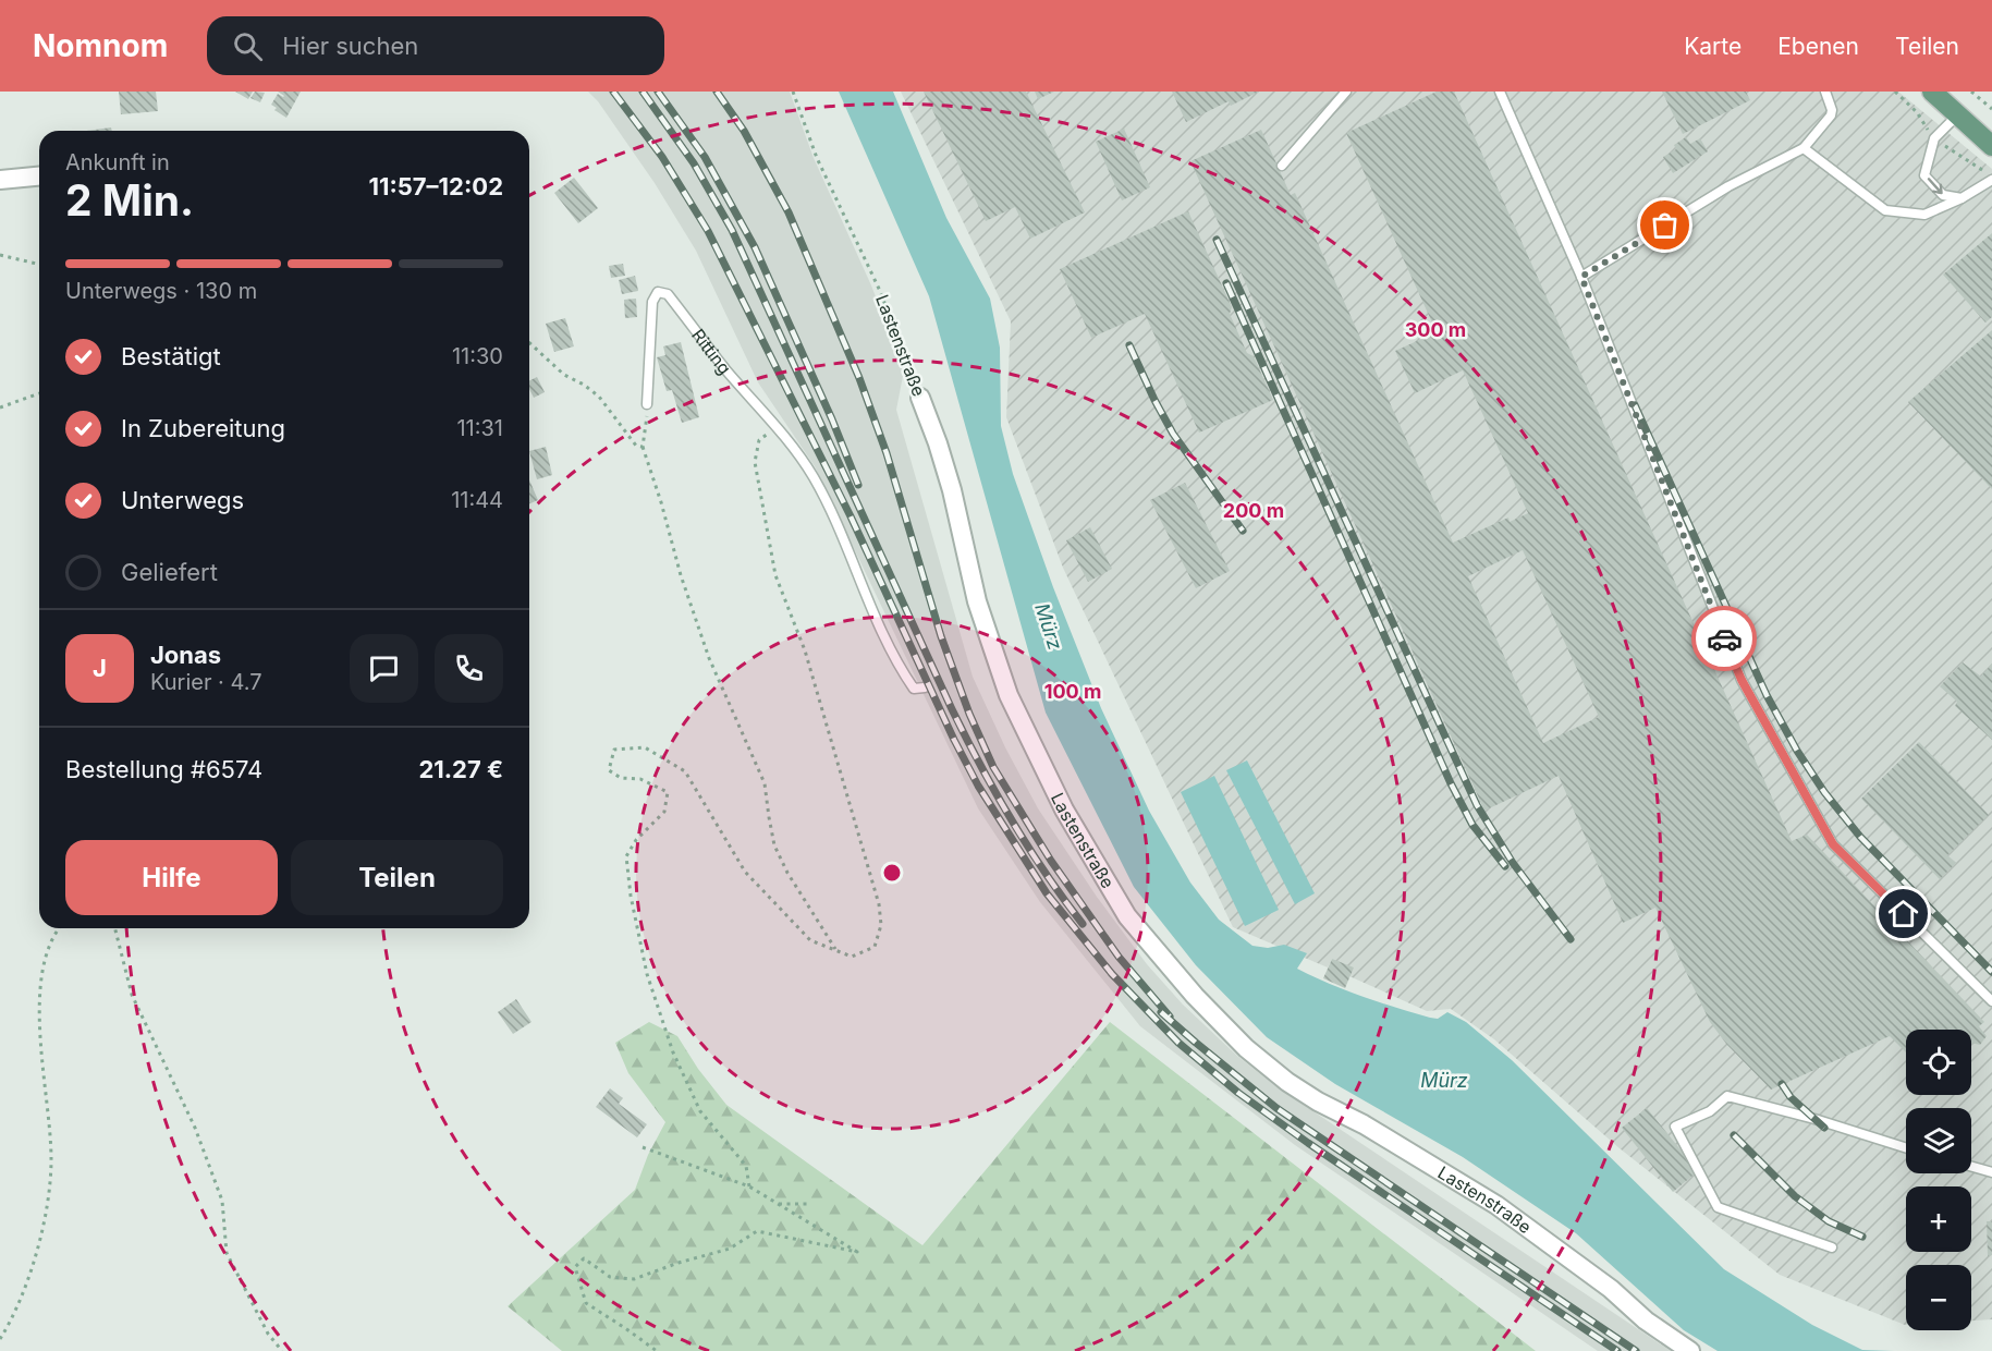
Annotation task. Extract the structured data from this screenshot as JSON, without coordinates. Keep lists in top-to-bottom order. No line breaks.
{"streets":{"street":["Lastenstraße"],"lane":["Ritting"]},"water":["Mürz"],"page":{"header":"Nomnom","search":"Hier suchen","nav":["Karte","Ebenen","Teilen"],"heading":["2 Min.","Ankunft in","11:57–12:02"],"panel":["Jonas","Kurier · 4.7","Bestellung #6574","21.27 €"],"bar":"Unterwegs · 130 m","list":[["Bestätigt","11:30"],["In Zubereitung","11:31"],["Unterwegs","11:44"],"Geliefert"],"round":"J","buttons":["Hilfe","Teilen"],"map_buttons":["+","−"]},"rings":["300 m","200 m","100 m"]}
